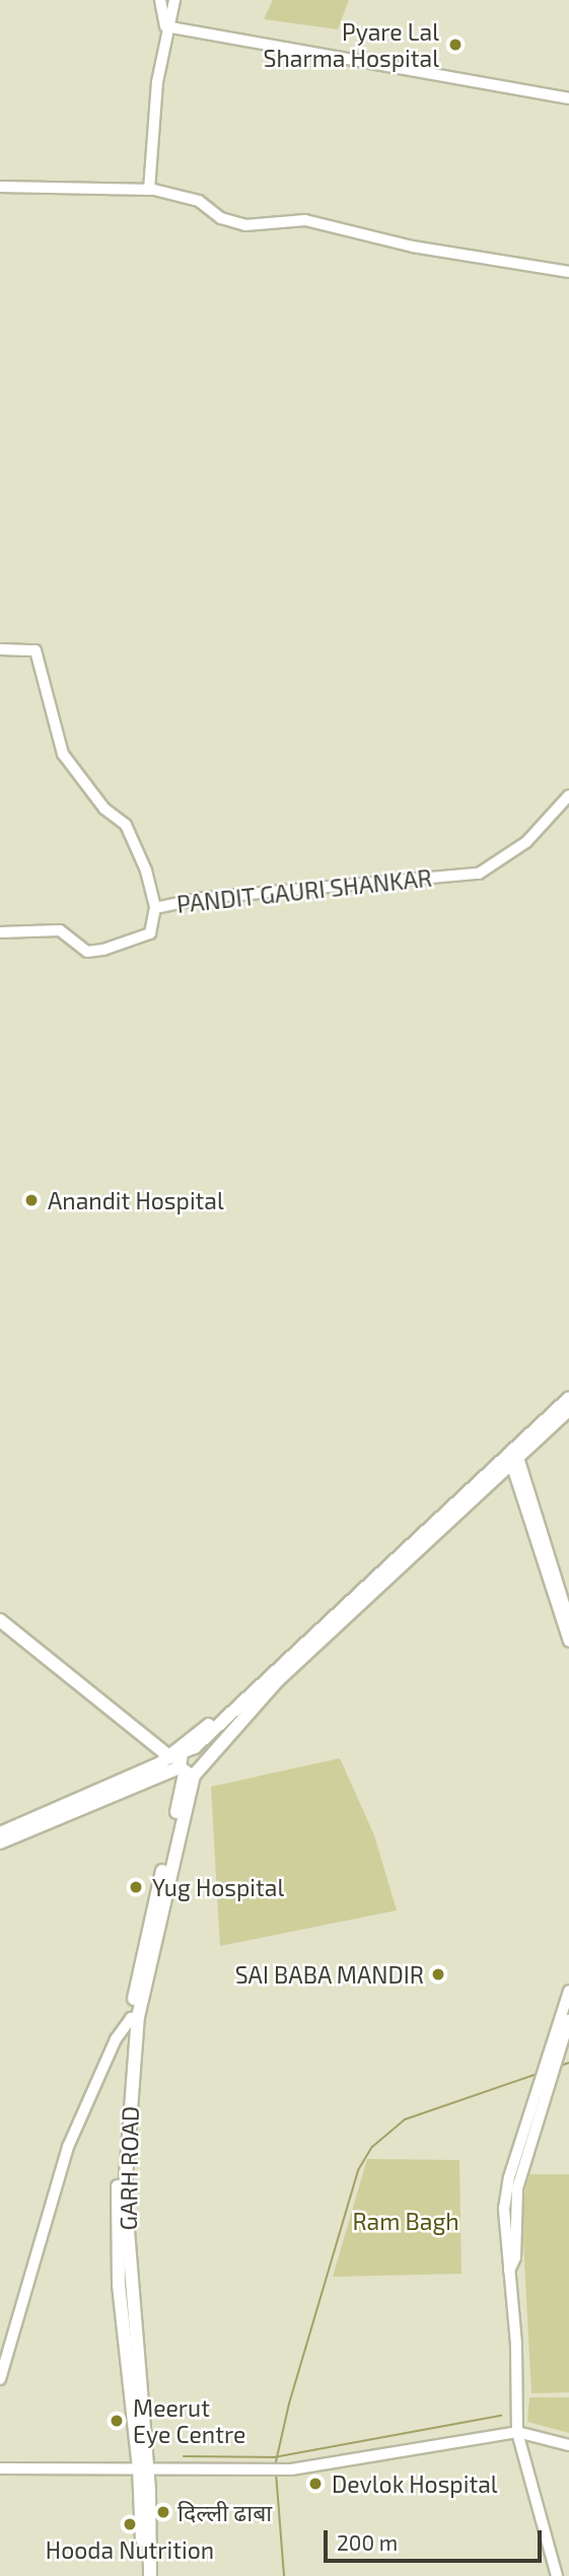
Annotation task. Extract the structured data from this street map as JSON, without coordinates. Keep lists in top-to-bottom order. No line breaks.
{"streets":{"main road":["GARH ROAD"],"street":["PANDIT GAURI SHANKAR"]},"parks":["Ram Bagh"],"places":["Pyare Lal Sharma Hospital","Anandit Hospital","Yug Hospital","SAI BABA MANDIR","Meerut Eye Centre","Devlok Hospital","दिल्ली ढाबा","Hooda Nutrition"],"scale_bar":"200 m"}
